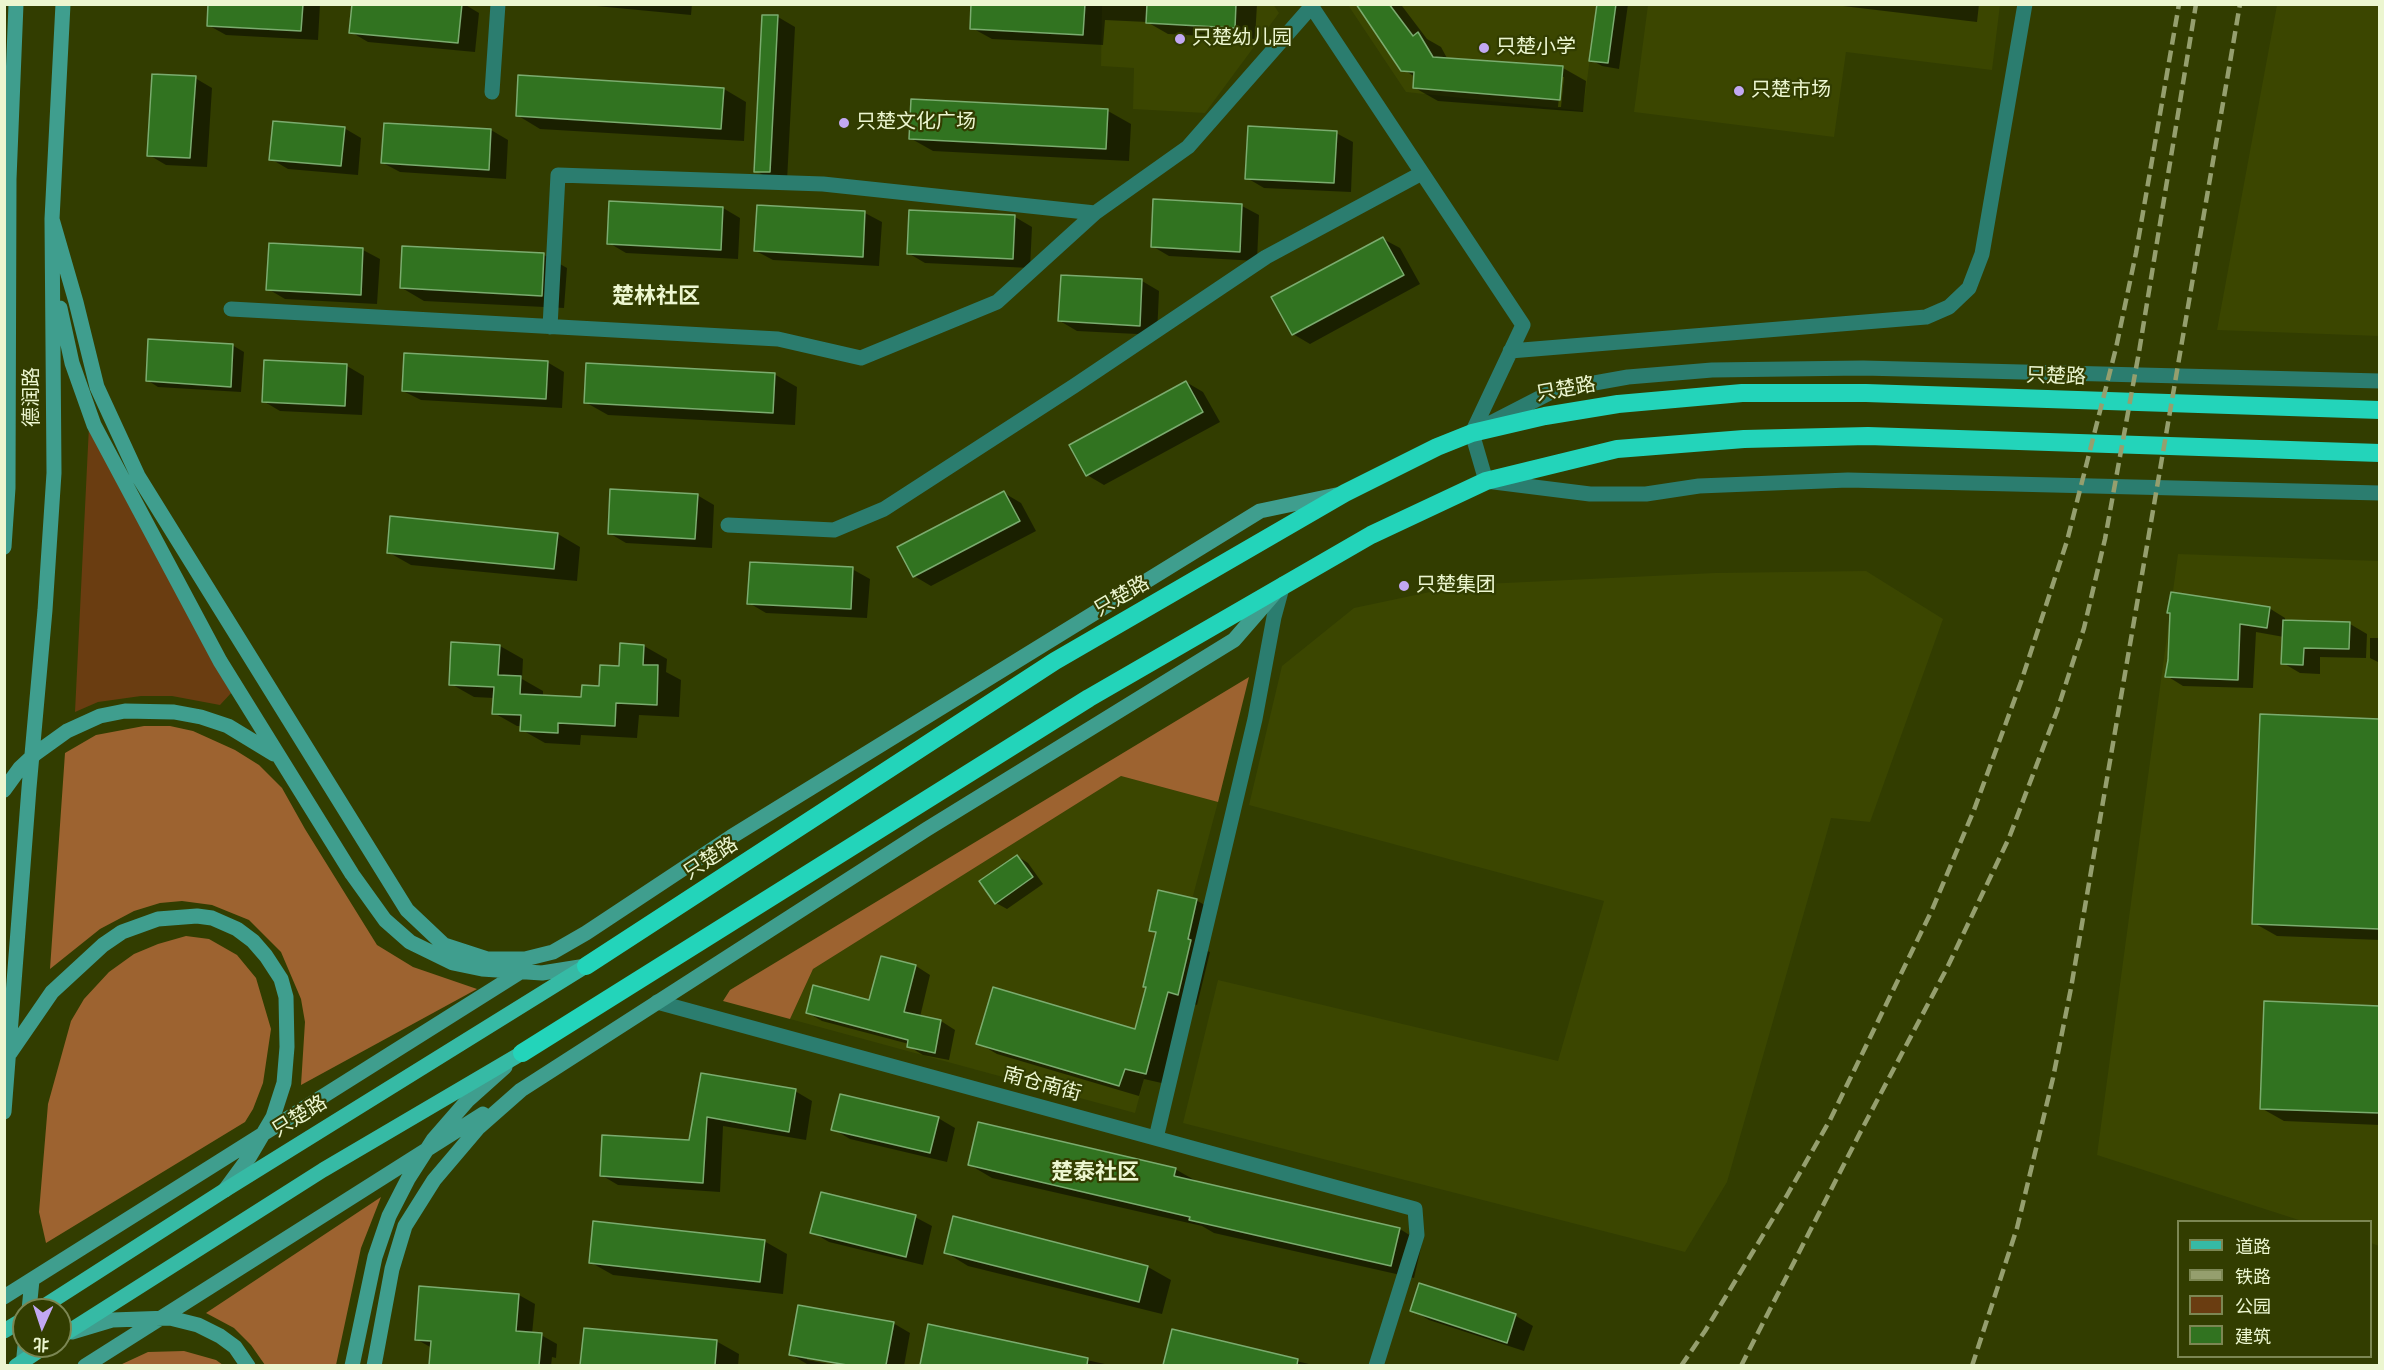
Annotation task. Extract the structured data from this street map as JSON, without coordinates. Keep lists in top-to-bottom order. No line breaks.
{"streets":{"highway":["只楚路"],"main road":["德润路"],"street":["南仓南街"]},"districts":["楚林社区","楚泰社区"],"places":["只楚幼儿园","只楚小学","只楚市场","只楚文化广场","只楚集团"],"legend":["道路","铁路","公园","建筑"],"north":"bottom"}
